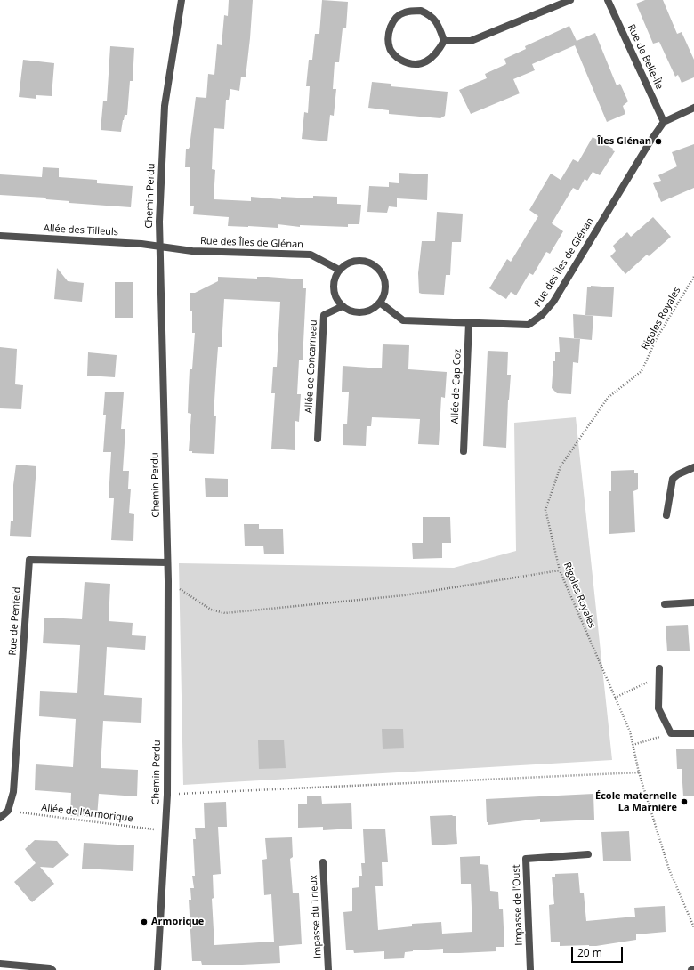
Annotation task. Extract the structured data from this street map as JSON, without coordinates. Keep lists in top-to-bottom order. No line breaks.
{"streets":{"street":["Rue de Belle-Île","Chemin Perdu","Allée des Tilleuls","Rue des Îles de Glénan","Allée de Concarneau","Allée de Cap Coz","Rue de Penfeld","Impasse de l'Oust","Impasse du Trieux"],"path":["Rigoles Royales","Allée de l'Armorique"]},"crossings":[["Rue de Belle-Île","Rue des Îles de Glénan"],["Chemin Perdu","Allée des Tilleuls"],["Chemin Perdu","Rue des Îles de Glénan"],["Chemin Perdu","Rue de Penfeld"],["Chemin Perdu","Allée de l'Armorique"],["Allée des Tilleuls","Rue des Îles de Glénan"],["Rue des Îles de Glénan","Allée de Concarneau"],["Rue des Îles de Glénan","Allée de Cap Coz"],["Rue de Penfeld","Allée de l'Armorique"]],"places":["Îles Glénan","École maternelle La Marnière","Armorique"],"scale_bar":"20 m"}
